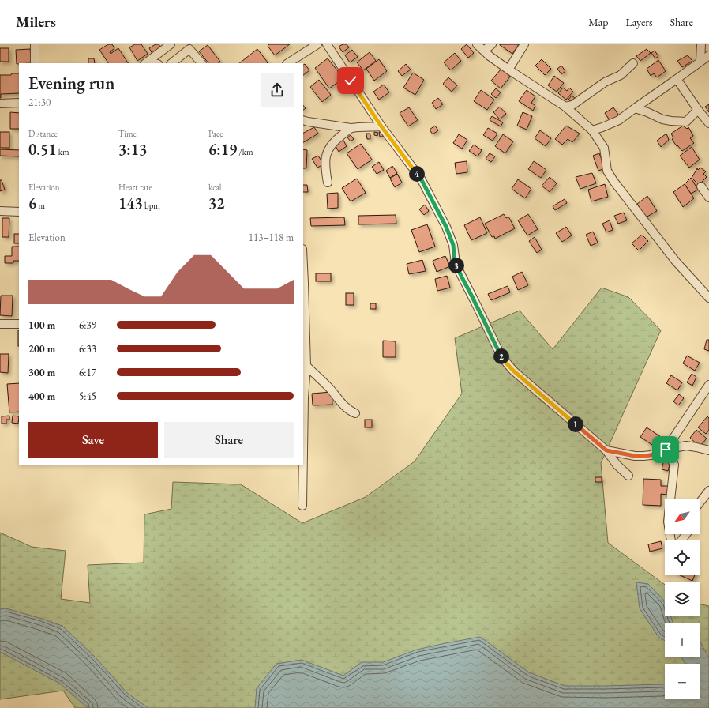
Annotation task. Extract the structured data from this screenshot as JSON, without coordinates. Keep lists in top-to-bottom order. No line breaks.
{"north":"bottom left","page":{"header":"Milers","nav":["Map","Layers","Share"],"heading":["Evening run","21:30"],"stats":[["Distance","0.51 km"],["Time","3:13"],["Pace","6:19 /km"],["Elevation","6 m"],["Heart rate","143 bpm"],["kcal","32"]],"pins":["4","3","2","1"],"chart":["Elevation","113–118 m"],"list":[{"name":"100 m","note":"6:39"},{"name":"200 m","note":"6:33"},{"name":"300 m","note":"6:17"},{"name":"400 m","note":"5:45"}],"buttons":["Save","Share"],"map_buttons":["+","−"]}}
